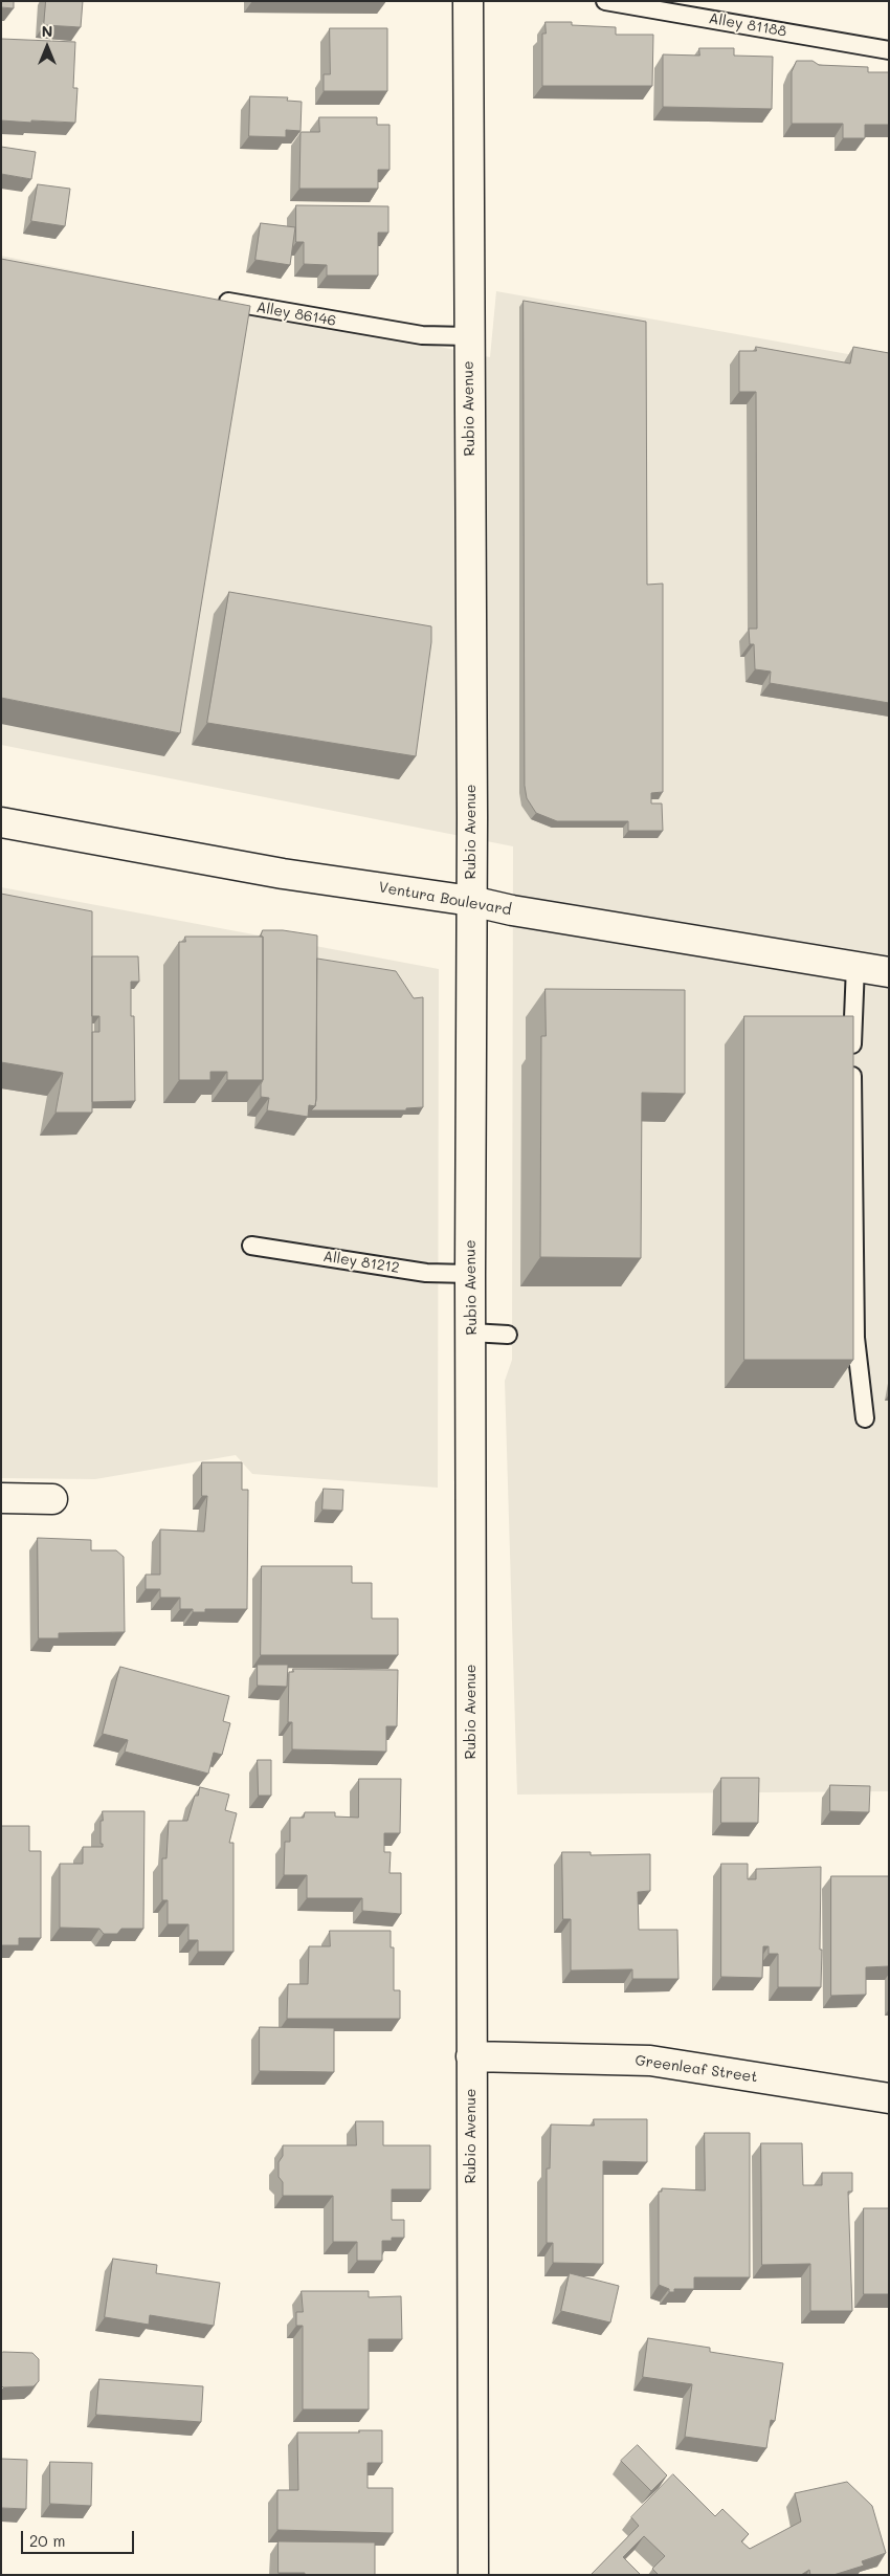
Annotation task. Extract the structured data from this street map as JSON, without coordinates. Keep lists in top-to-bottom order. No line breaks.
{"streets":{"street":["Rubio Avenue","Ventura Boulevard","Greenleaf Street"],"lane":["Alley 81188","Alley 86146","Alley 81212"]},"crossings":[["Alley 86146","Rubio Avenue"],["Rubio Avenue","Ventura Boulevard"],["Rubio Avenue","Alley 81212"],["Rubio Avenue","Greenleaf Street"]],"scale_bar":"20 m","north":"top"}
